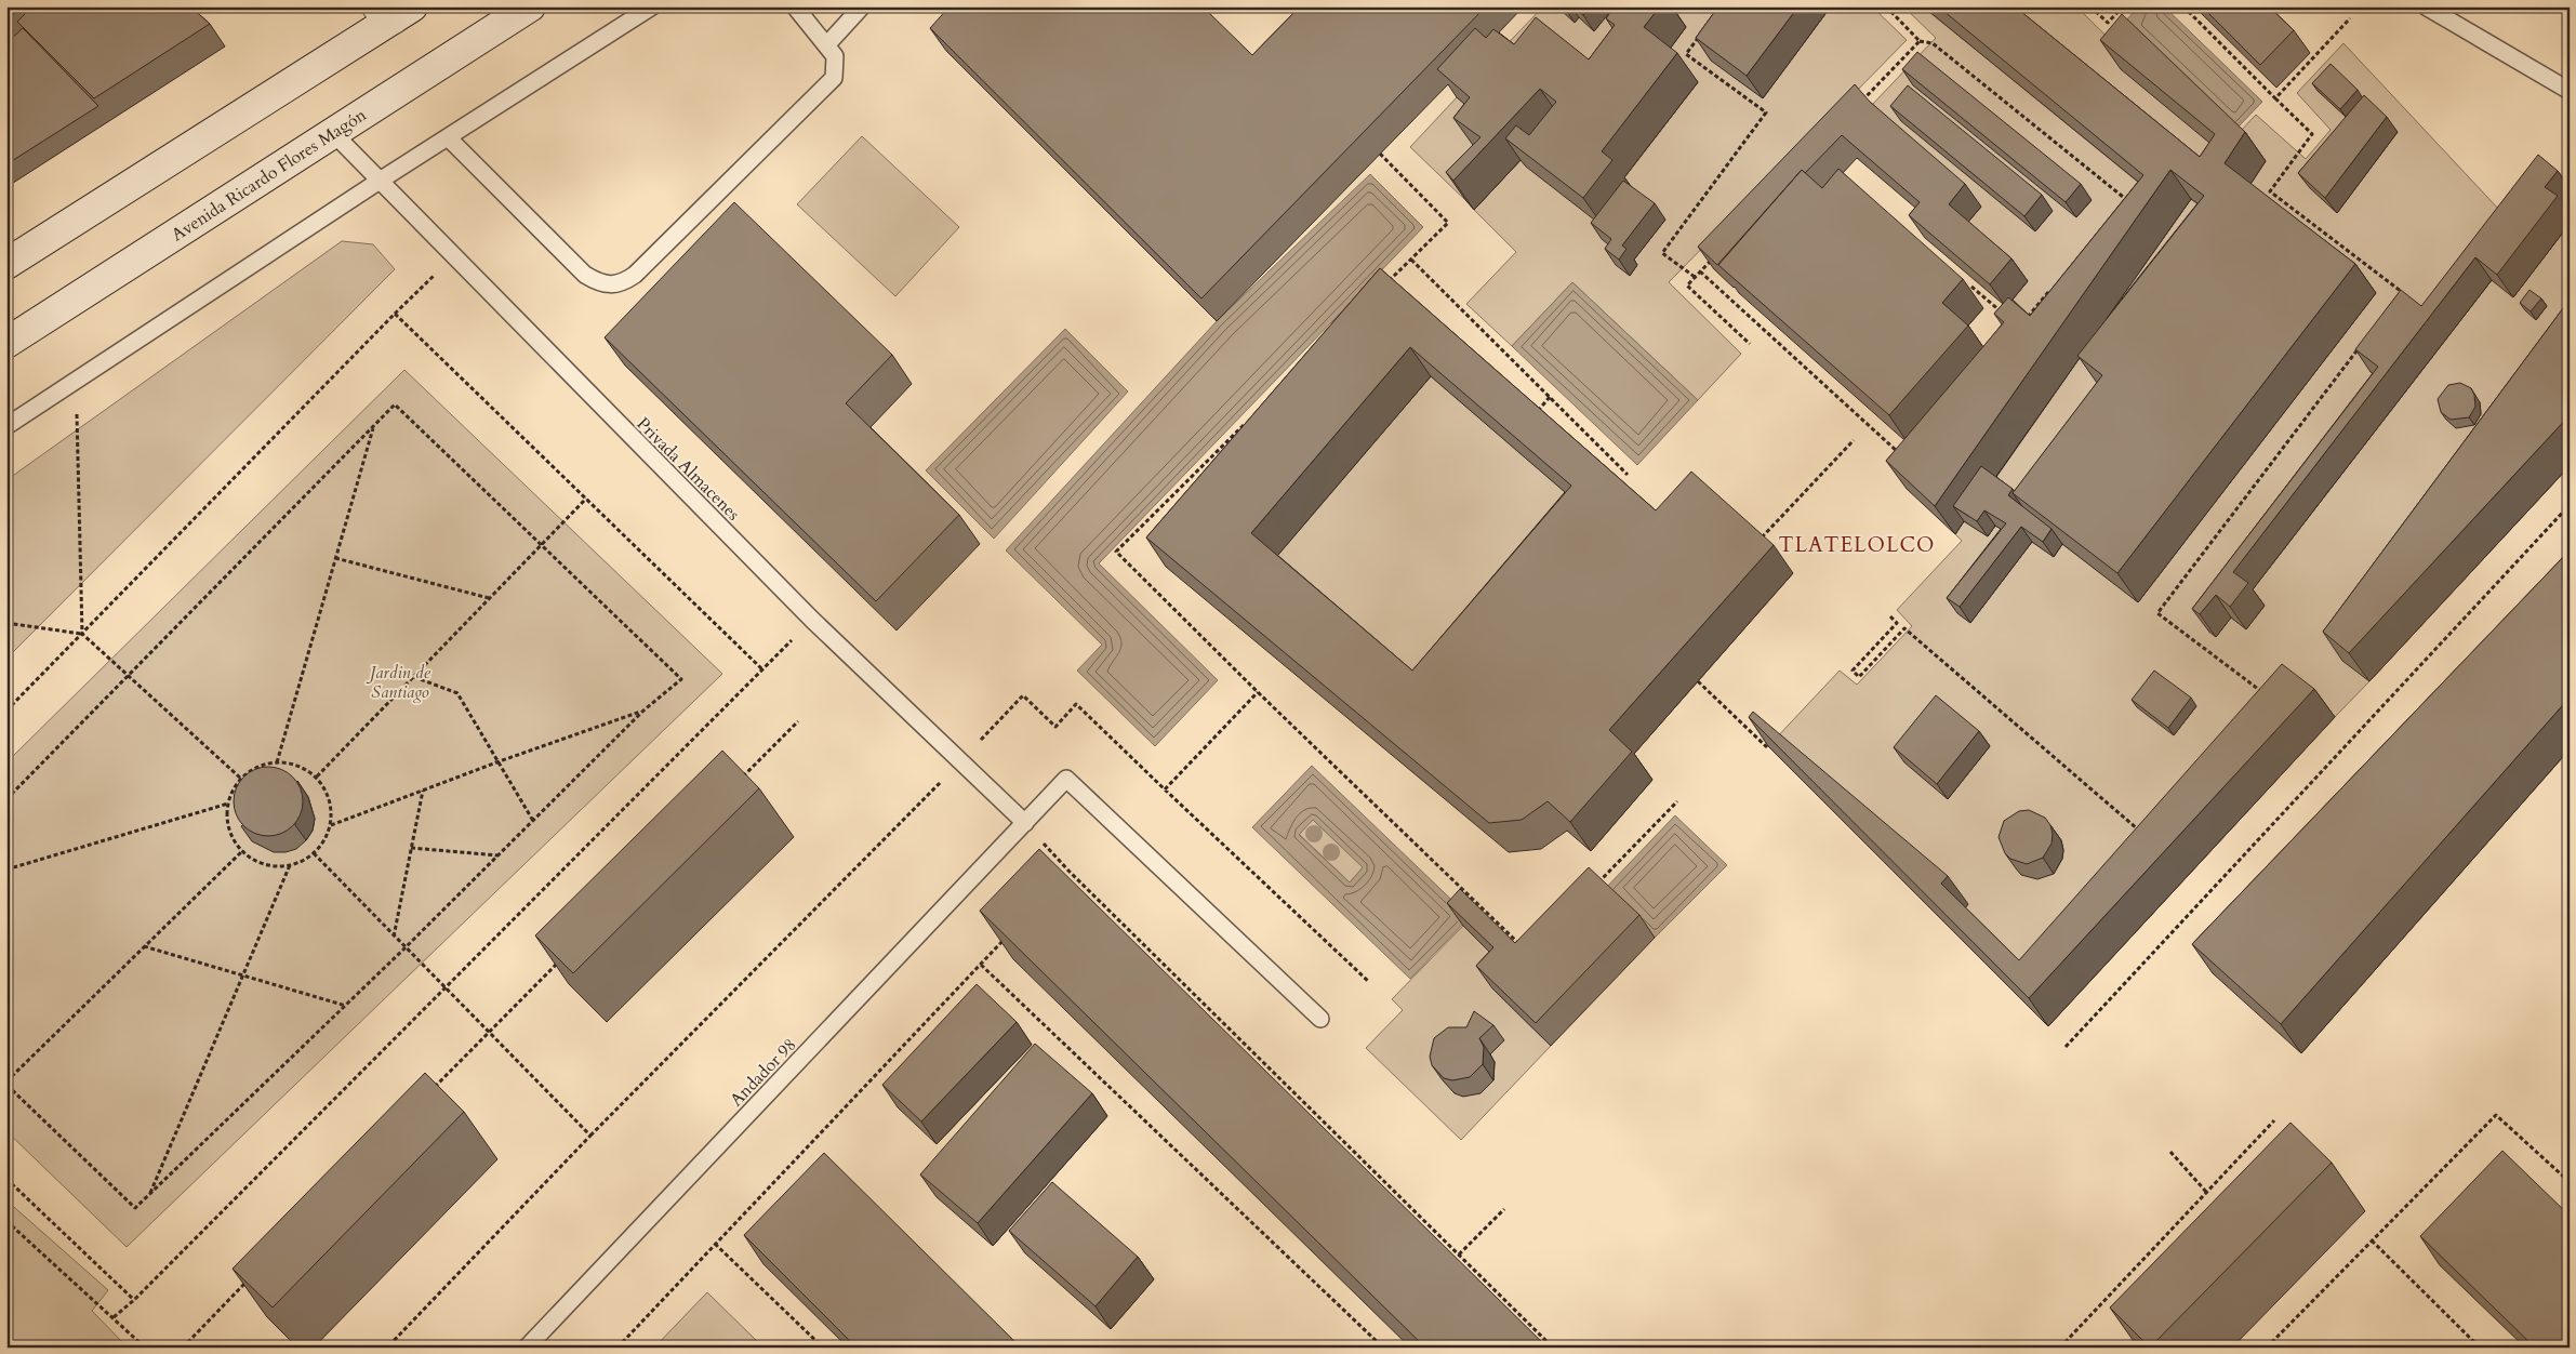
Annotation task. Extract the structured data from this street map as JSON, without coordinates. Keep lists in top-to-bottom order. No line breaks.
{"streets":{"main road":["Avenida Ricardo Flores Magón"],"lane":["Privada Almacenes","Andador 98"]},"crossings":[["Avenida Ricardo Flores Magón","Privada Almacenes"],["Privada Almacenes","Andador 98"]],"districts":["TLATELOLCO"],"parks":["Jardin de Santiago"]}
